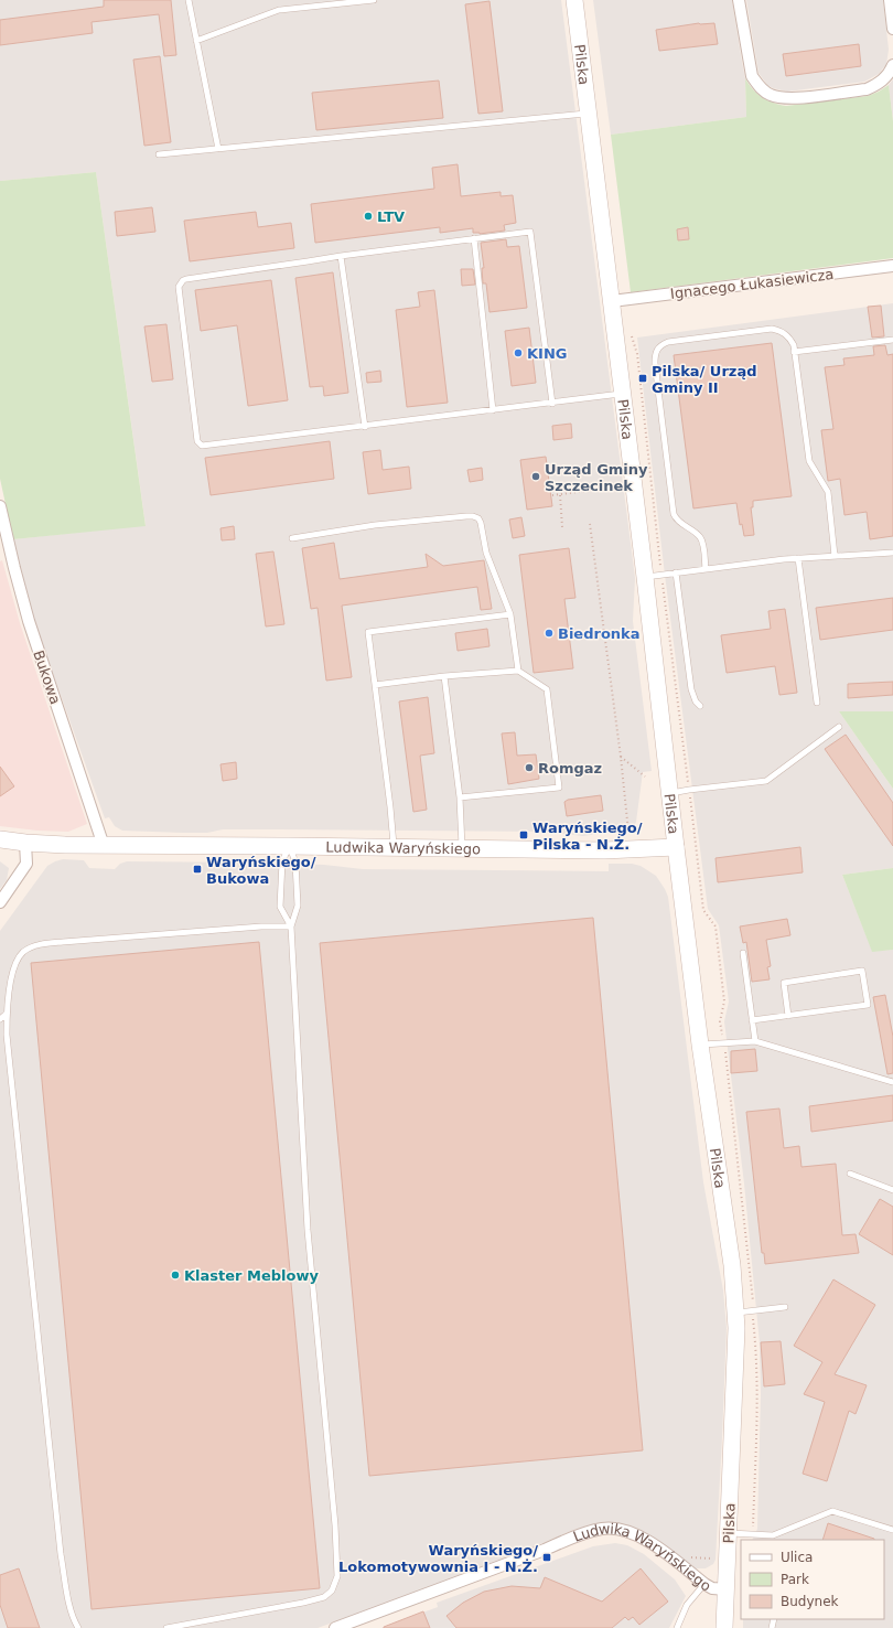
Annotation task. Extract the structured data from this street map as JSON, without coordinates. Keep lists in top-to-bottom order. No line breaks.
{"streets":{"street":["Pilska","Ignacego Łukasiewicza","Bukowa","Ludwika Waryńskiego"]},"crossings":[["Pilska","Ignacego Łukasiewicza"],["Pilska","Ludwika Waryńskiego"],["Bukowa","Ludwika Waryńskiego"]],"places":{"other":["LTV","KING","Urząd Gminy Szczecinek","Biedronka","Romgaz","Klaster Meblowy"],"transit":["Pilska/ Urząd Gminy II","Waryńskiego/ Pilska - N.Ż.","Waryńskiego/ Bukowa","Waryńskiego/ Lokomotywownia I - N.Ż."]},"legend":["Ulica","Park","Budynek"]}
